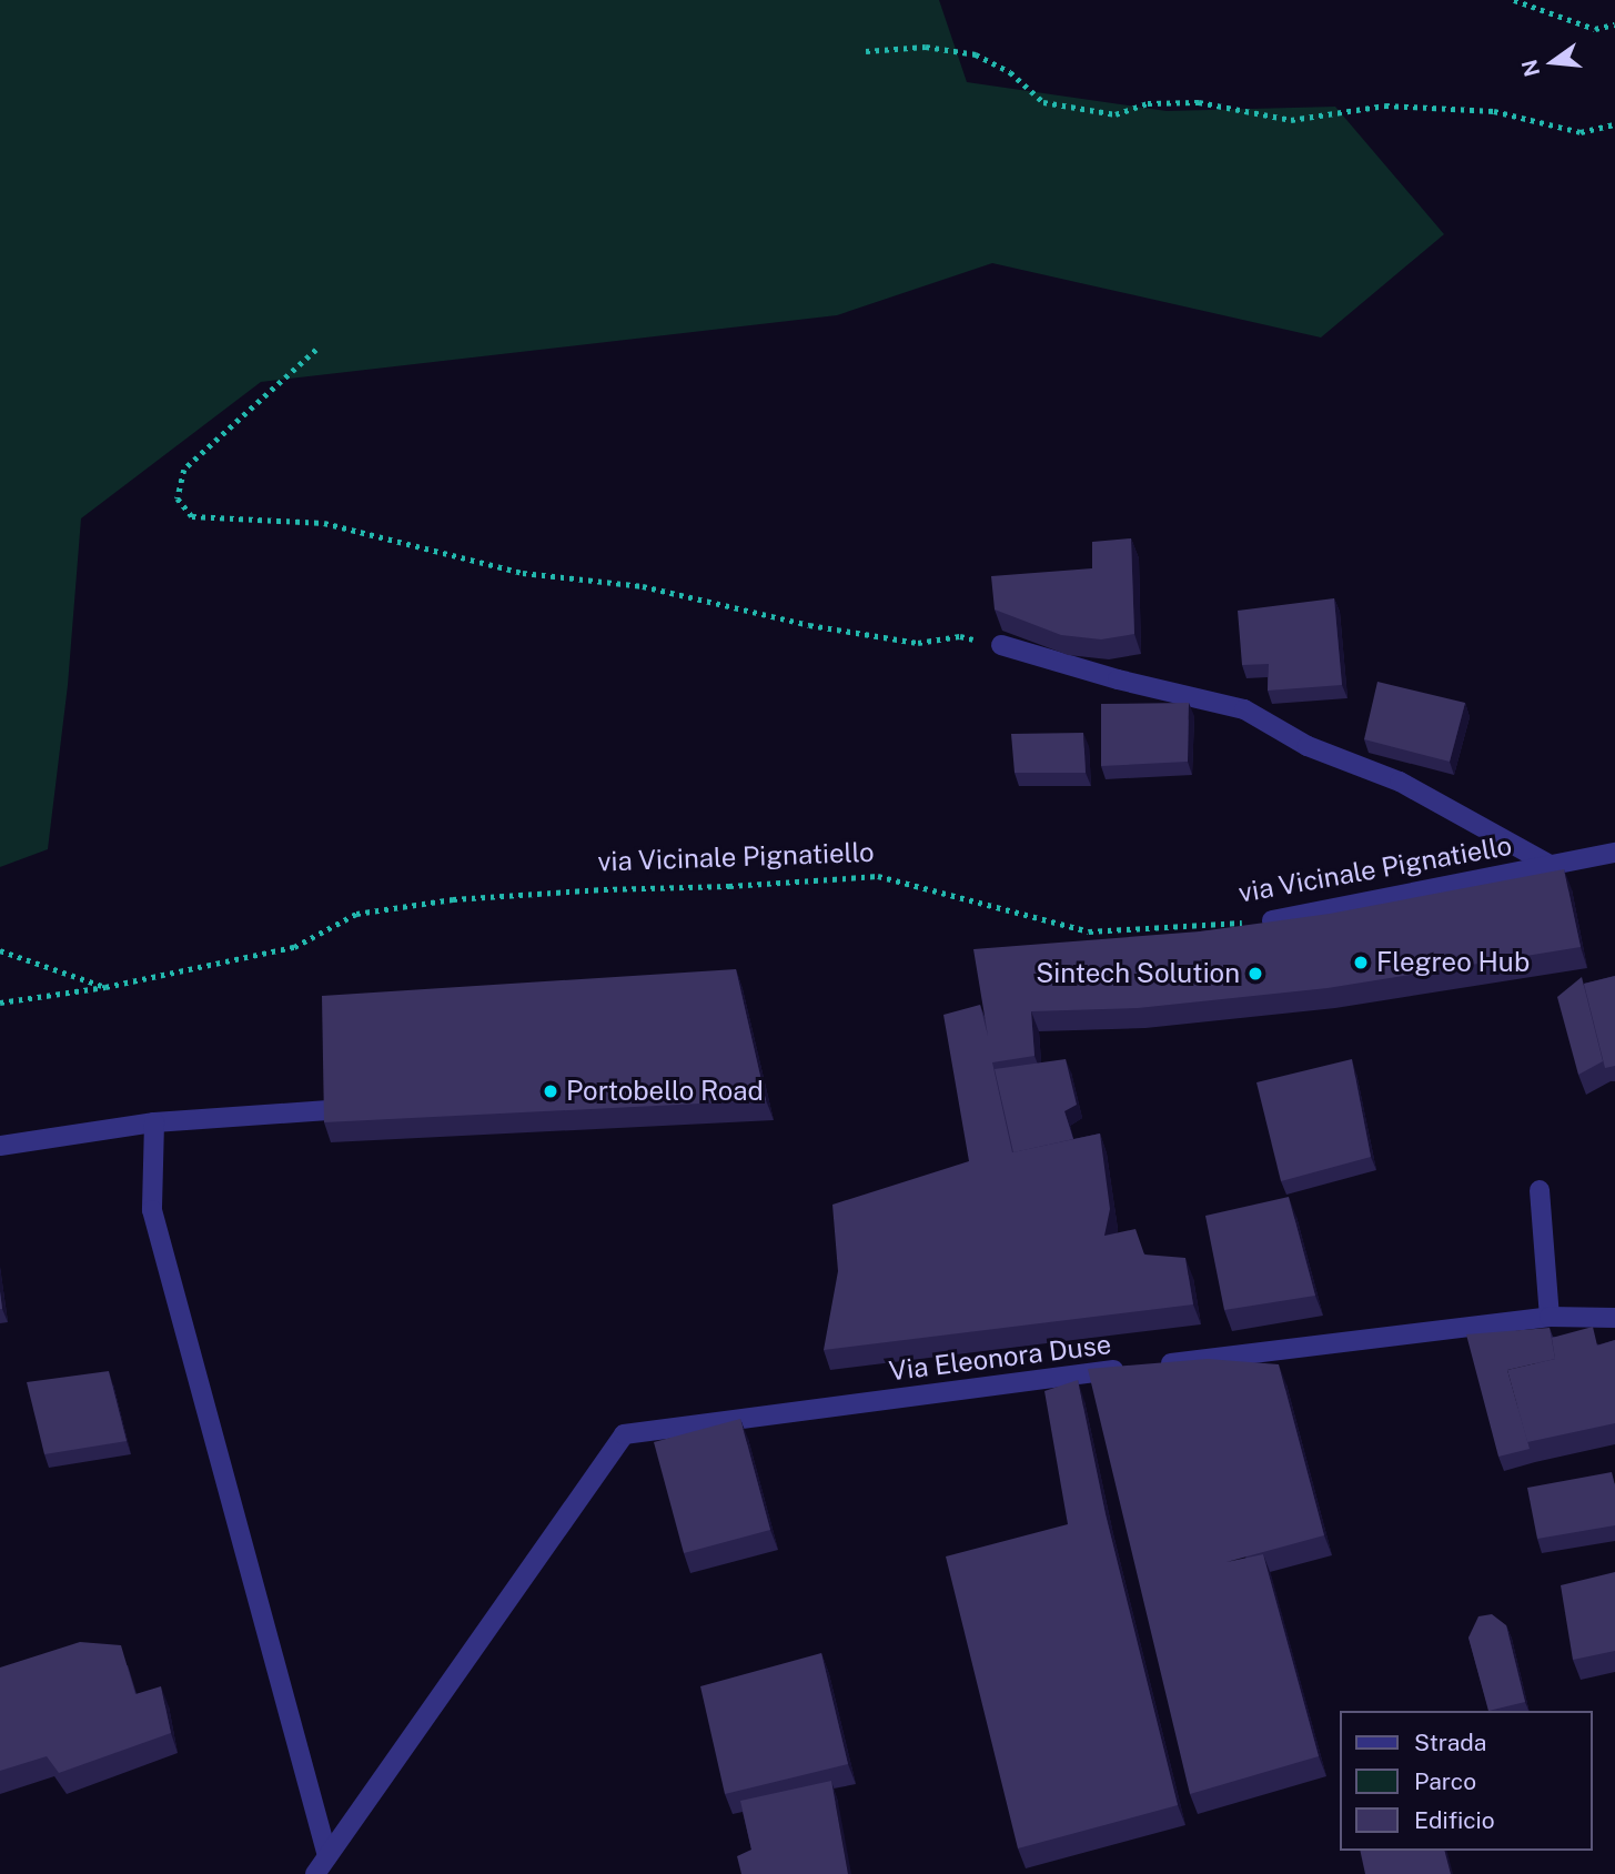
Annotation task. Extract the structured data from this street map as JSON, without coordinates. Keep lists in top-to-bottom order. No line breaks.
{"streets":{"street":["via Vicinale Pignatiello","Via Eleonora Duse"]},"places":["Flegreo Hub","Sintech Solution","Portobello Road"],"legend":["Strada","Parco","Edificio"],"north":"left"}
